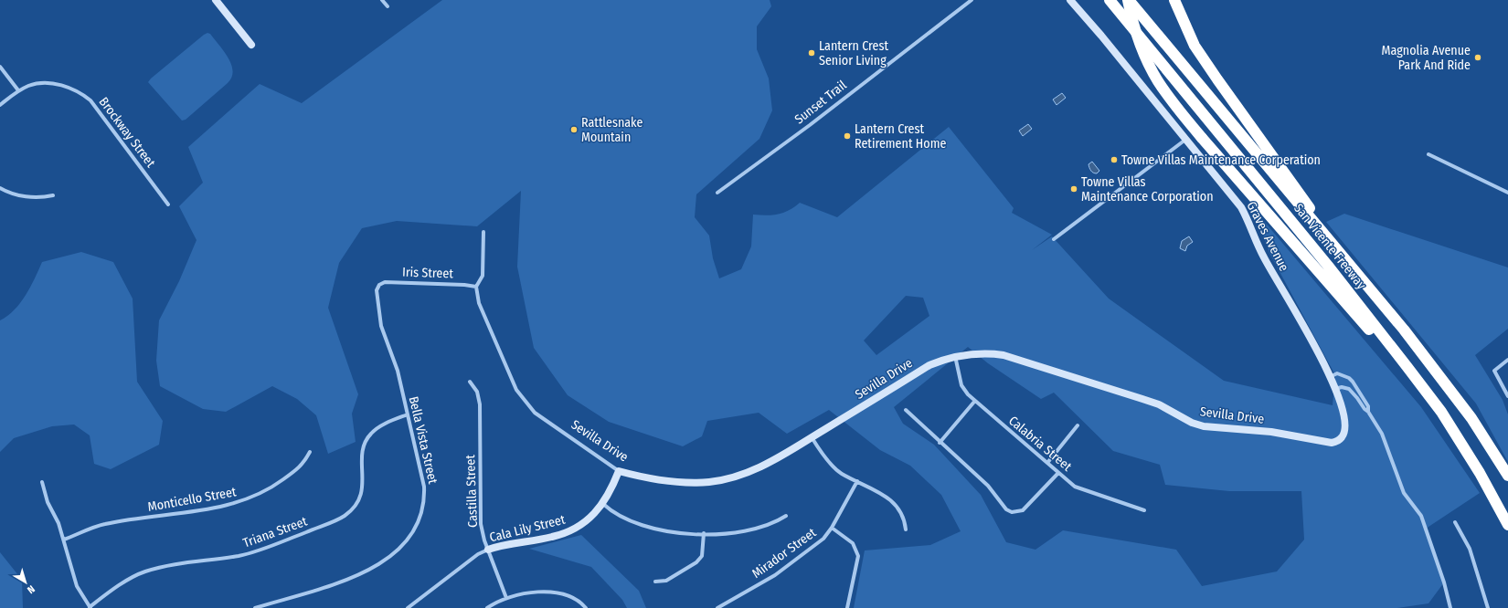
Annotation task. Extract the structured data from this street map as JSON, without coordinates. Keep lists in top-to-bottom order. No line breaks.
{"streets":{"highway":["San Vicente Freeway"],"street":["Sunset Trail","Brockway Street","Graves Avenue","Iris Street","Sevilla Drive","Bella Vista Street","Calabria Street","Castilla Street","Monticello Street","Cala Lily Street","Triana Street","Mirador Street"]},"crossings":[["Graves Avenue","Sevilla Drive"],["Iris Street","Sevilla Drive"],["Iris Street","Bella Vista Street"],["Sevilla Drive","Calabria Street"],["Sevilla Drive","Cala Lily Street"],["Bella Vista Street","Triana Street"],["Castilla Street","Cala Lily Street"]],"places":["Lantern Crest Senior Living","Magnolia Avenue Park And Ride","Rattlesnake Mountain","Lantern Crest Retirement Home","Towne Villas Maintenance Corperation","Towne Villas Maintenance Corporation"],"north":"bottom right"}
